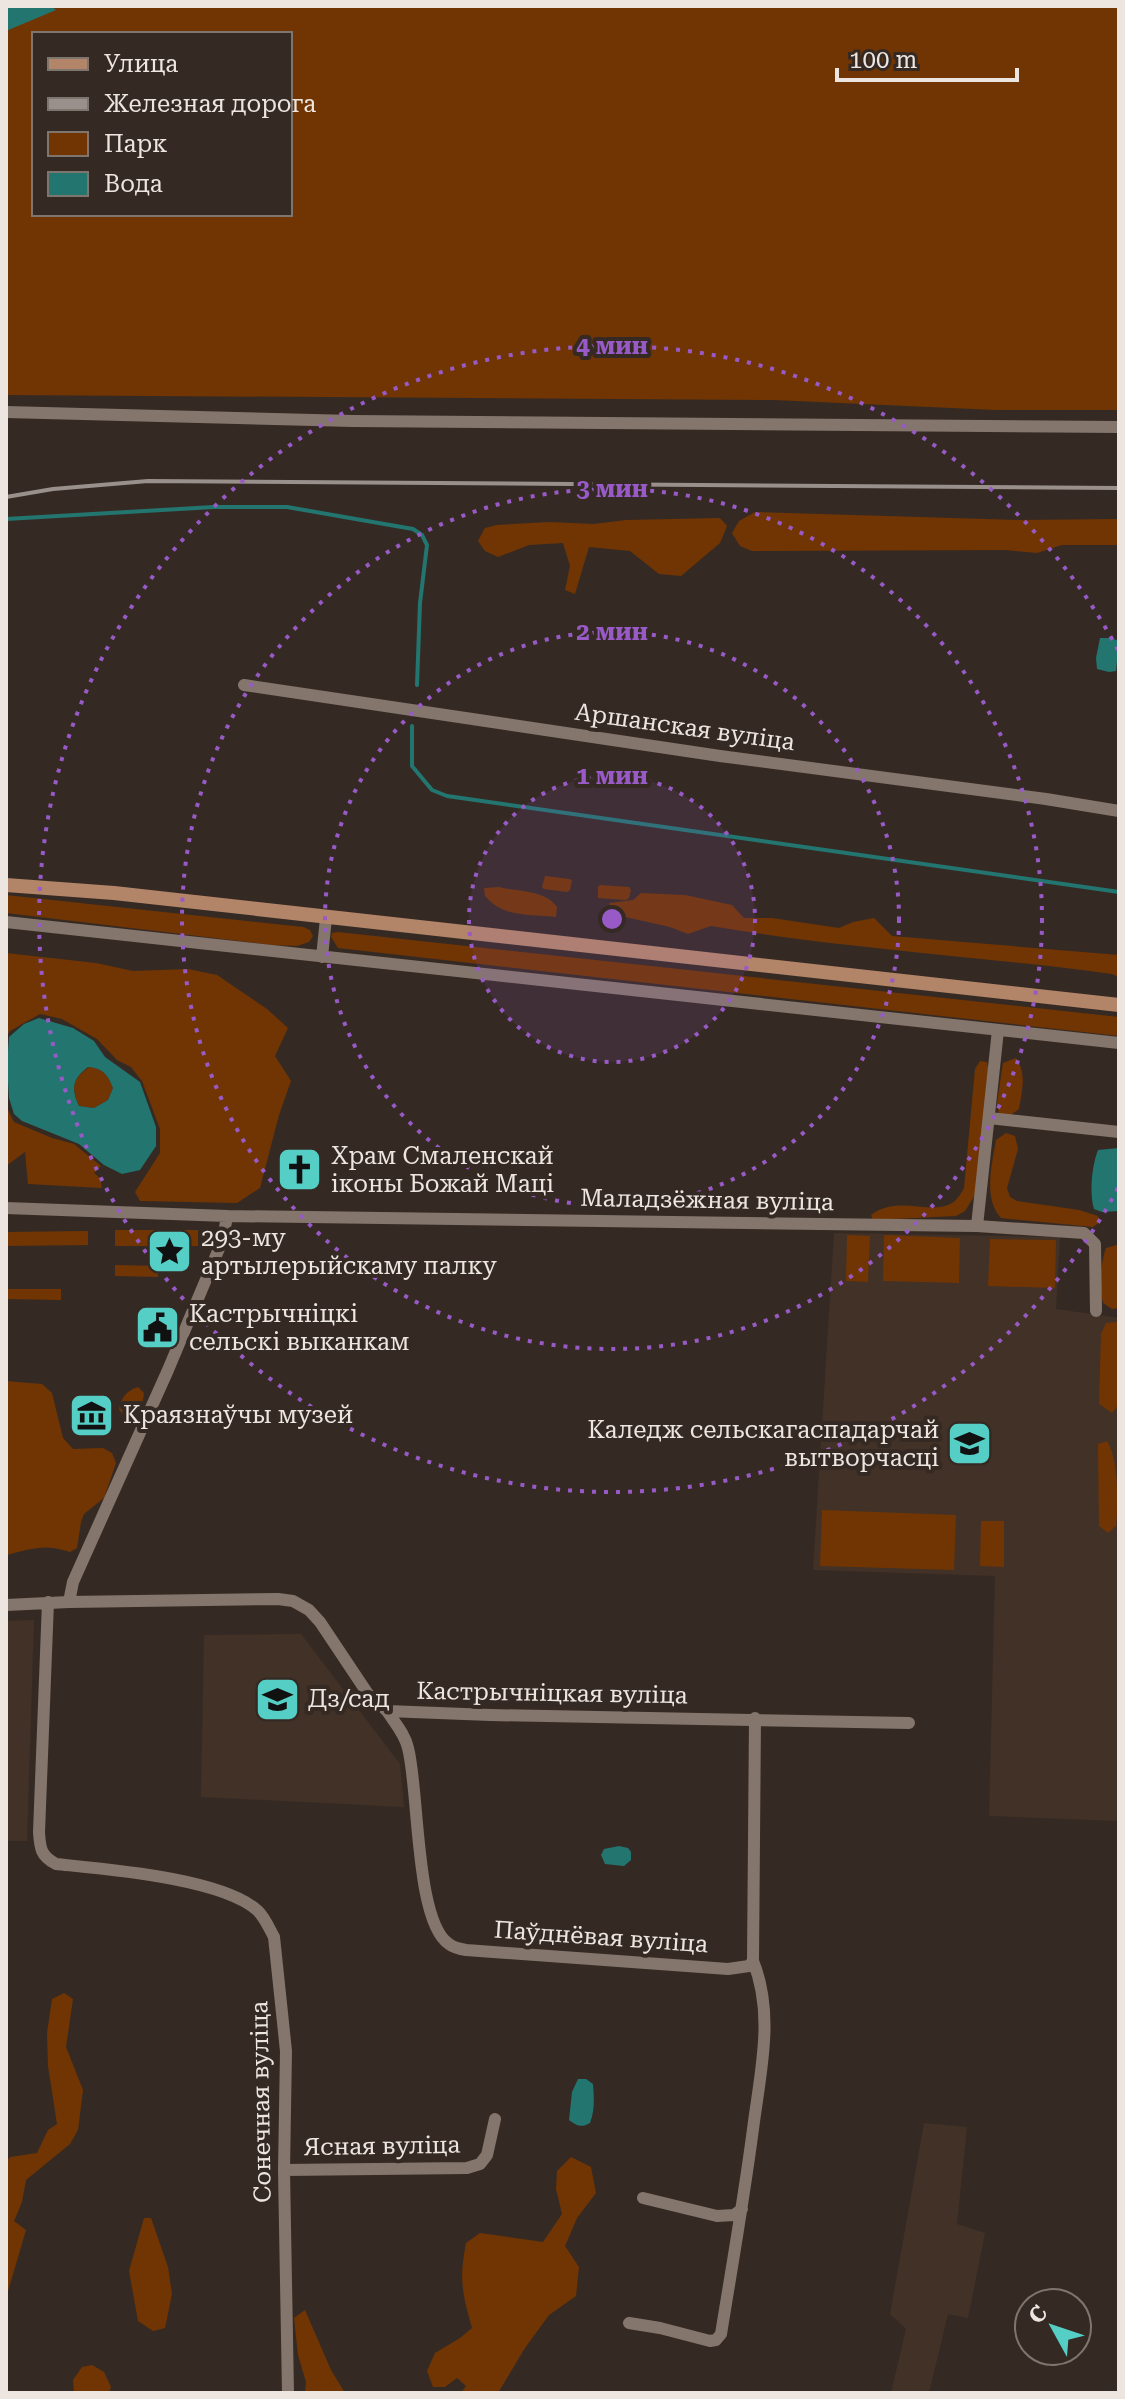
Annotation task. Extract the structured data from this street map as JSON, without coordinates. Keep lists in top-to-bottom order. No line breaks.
{"streets":{"street":["Аршанская вуліца","Маладзёжная вуліца","Кастрычніцкая вуліца","Паўднёвая вуліца","Сонечная вуліца","Ясная вуліца"]},"crossings":[["Кастрычніцкая вуліца","Паўднёвая вуліца"],["Кастрычніцкая вуліца","Сонечная вуліца"],["Сонечная вуліца","Ясная вуліца"]],"places":{"church":["Храм Смаленскай іконы Божай Маці"],"place":["293-му артылерыйскаму палку"],"public building":["Кастрычніцкі сельскі выканкам"],"museum":["Краязнаўчы музей"],"school or university":["Каледж сельскагаспадарчай вытворчасці","Дз/сад"]},"legend":["Улица","Железная дорога","Парк","Вода"],"scale_bar":"100 m","north":"top left","rings":["4 мин","3 мин","2 мин","1 мин"]}
